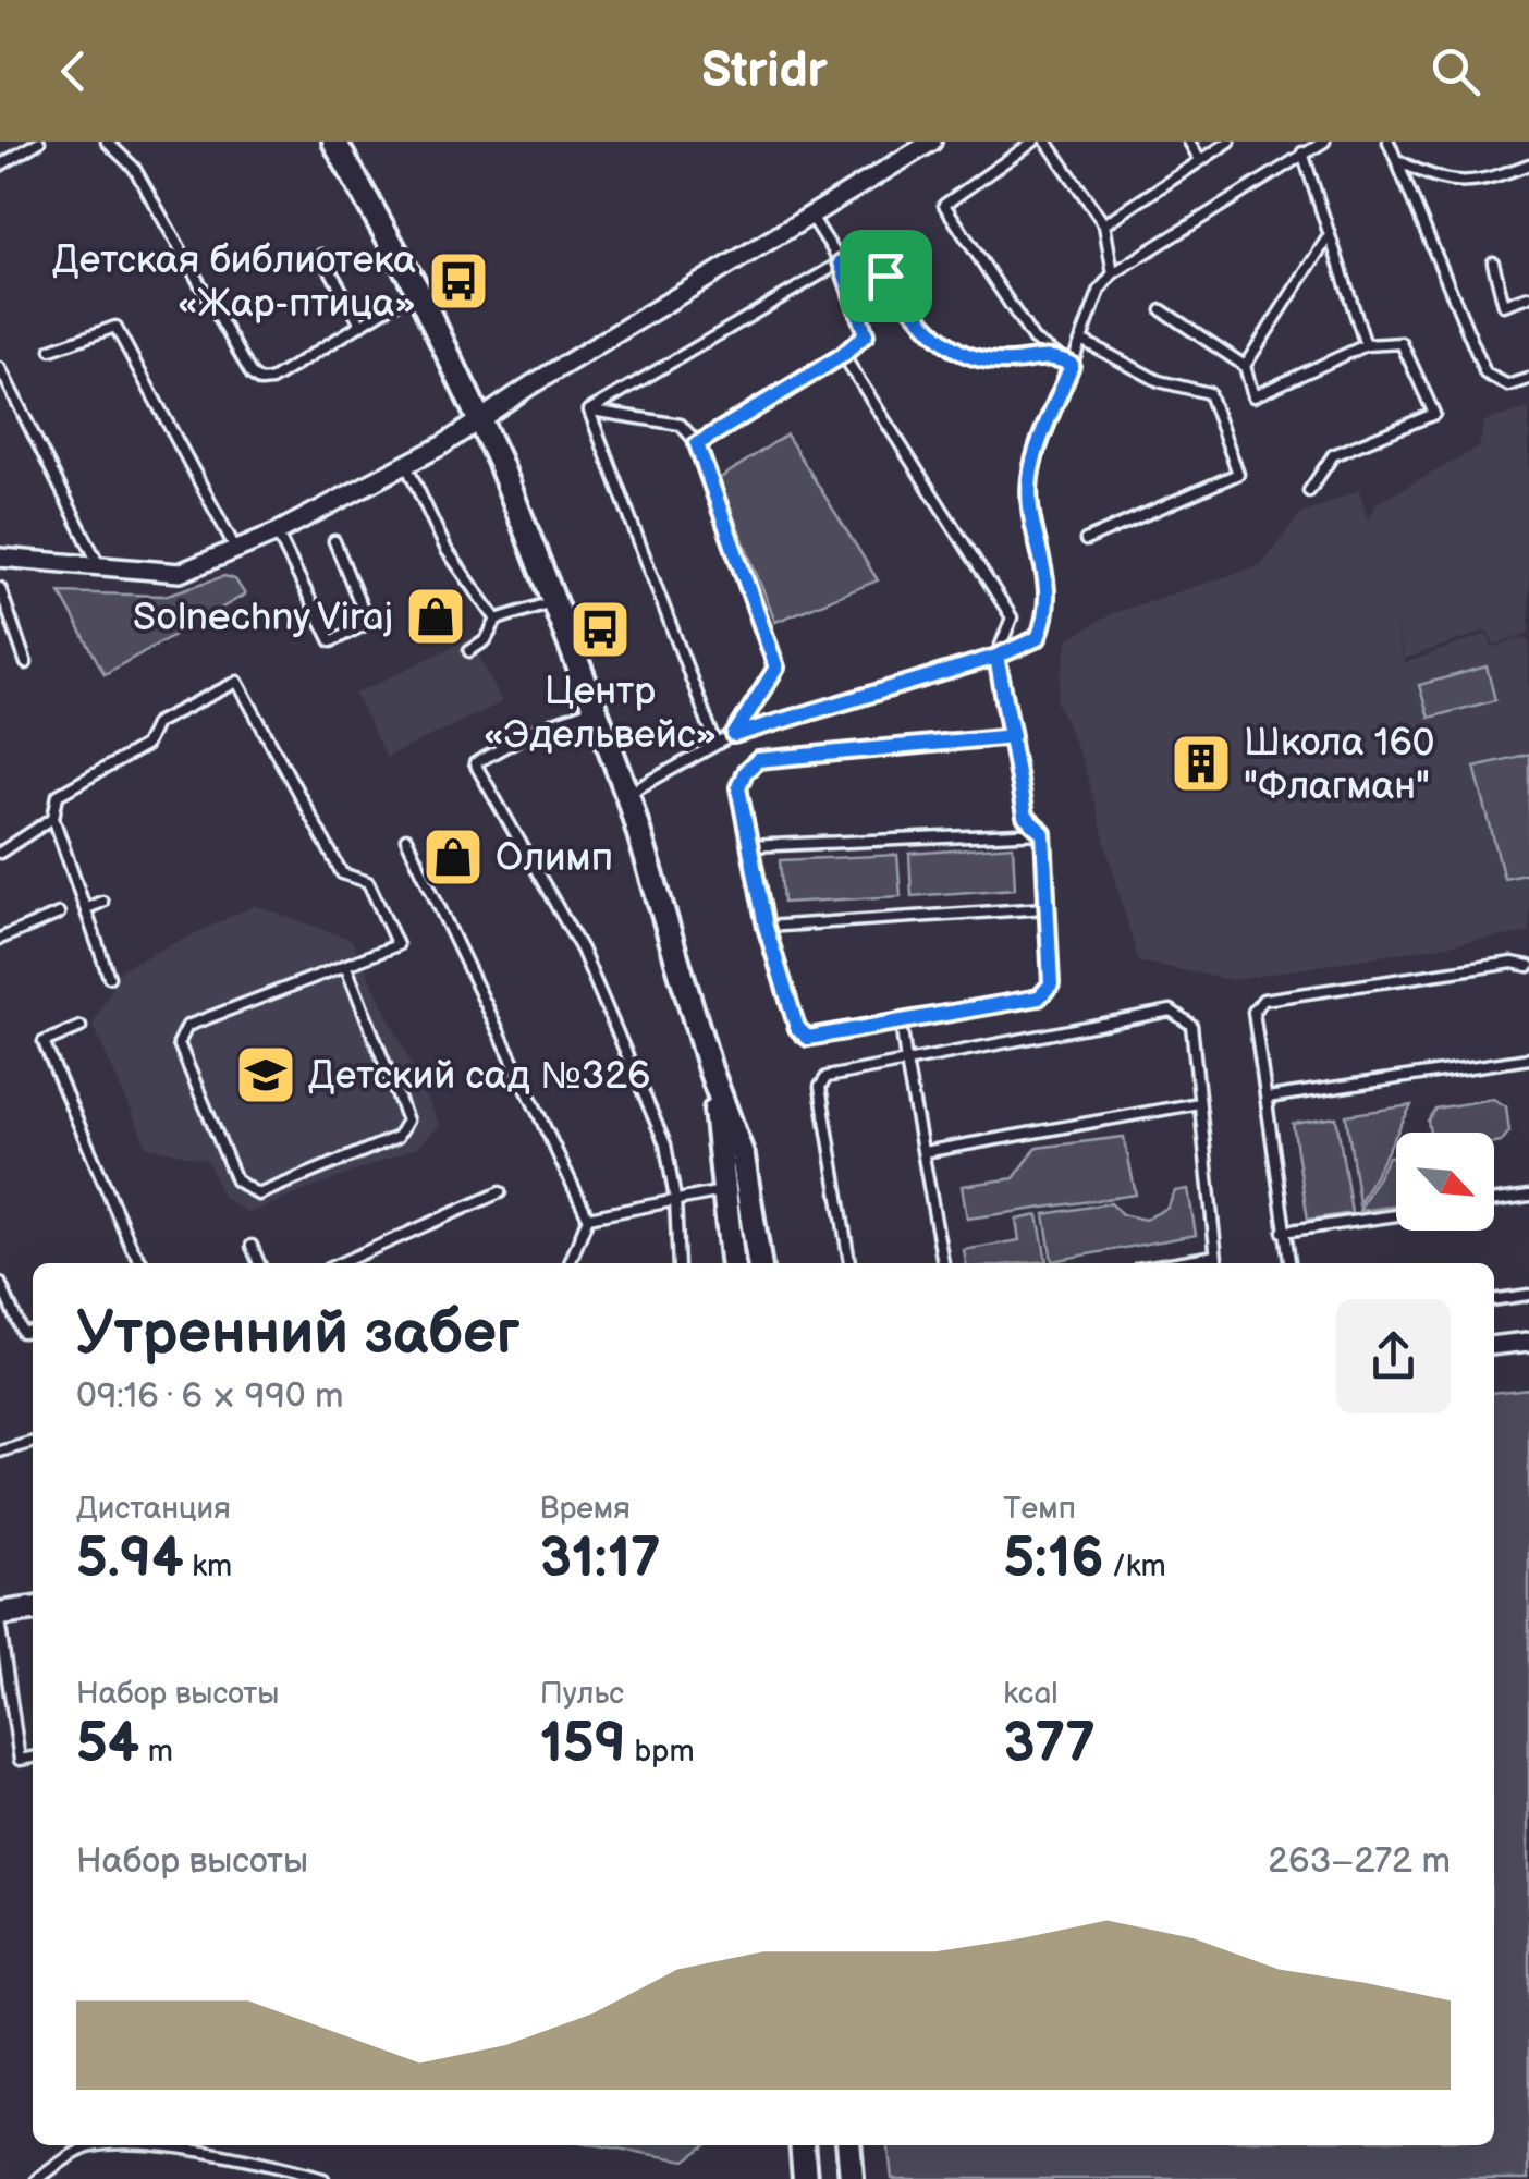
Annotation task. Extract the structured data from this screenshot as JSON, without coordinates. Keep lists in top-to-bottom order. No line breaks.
{"places":{"bus stop":["Детская библиотека «Жар-птица»","Центр «Эдельвейс»"],"shop":["Solnechny Viraj","Олимп"],"building":["Школа 160 \"Флагман\""],"school or university":["Детский сад №326"]},"north":"bottom right","page":{"header":"Stridr","heading":["Утренний забег","09:16 · 6 × 990 m"],"stats":[["Дистанция","5.94 km"],["Время","31:17"],["Темп","5:16 /km"],["Набор высоты","54 m"],["Пульс","159 bpm"],["kcal","377"]],"chart":["Набор высоты","263–272 m"]}}
